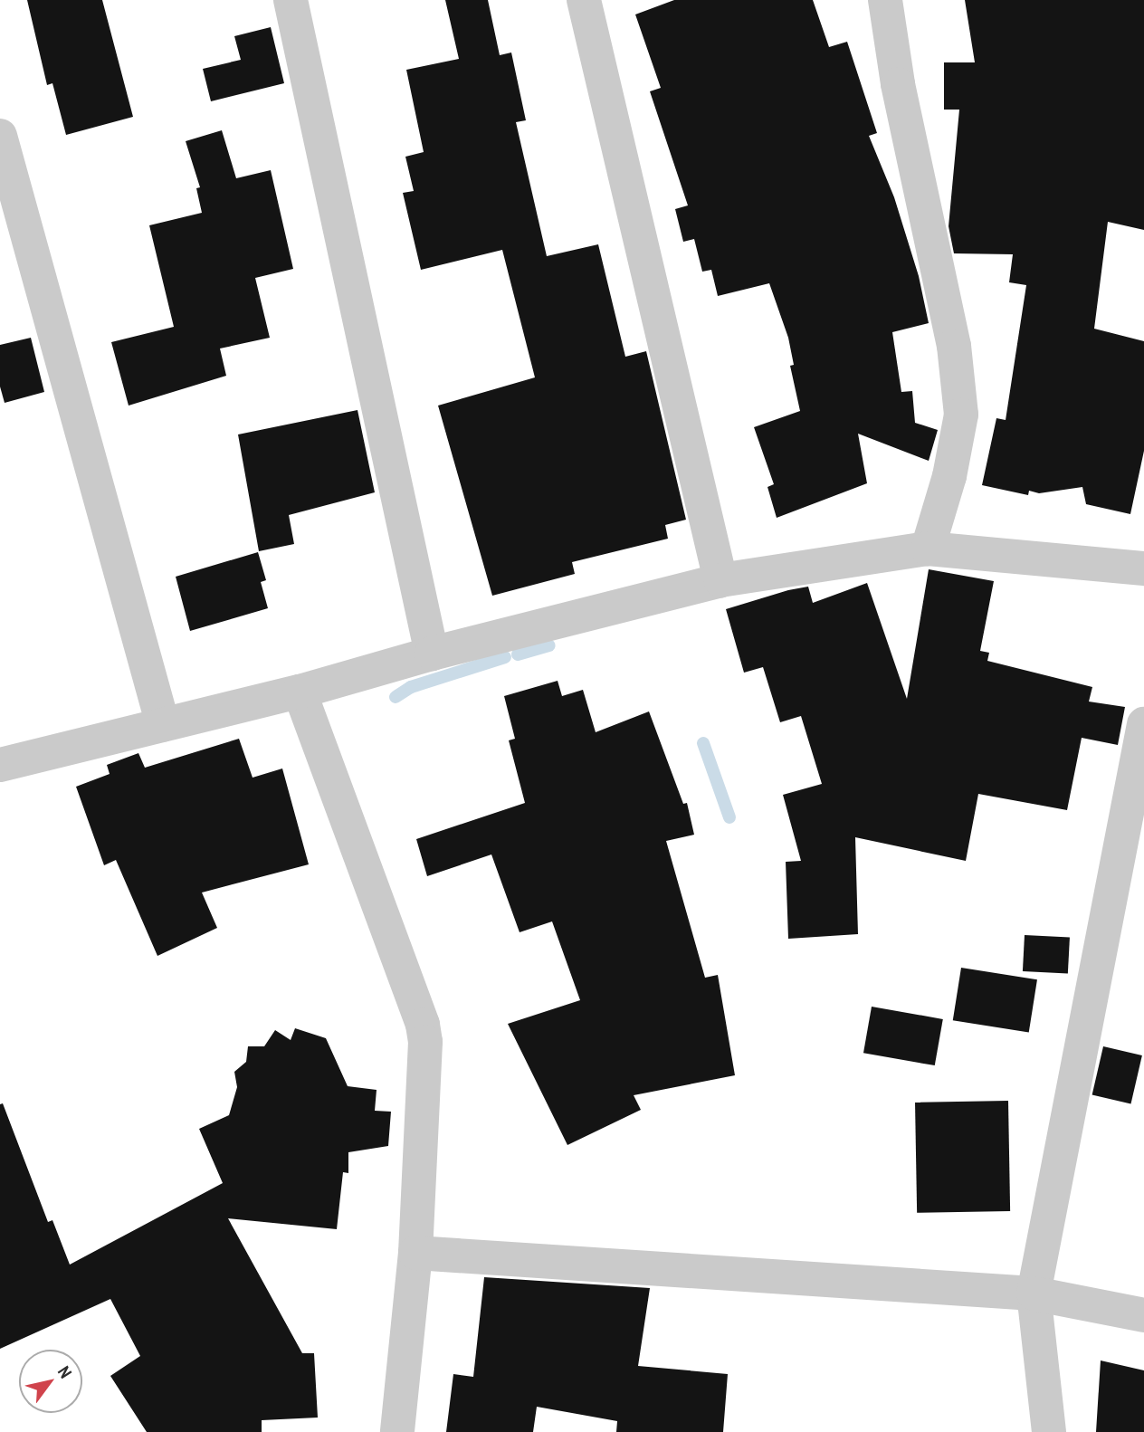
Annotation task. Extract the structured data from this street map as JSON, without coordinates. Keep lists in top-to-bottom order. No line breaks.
{"north":"top right"}
